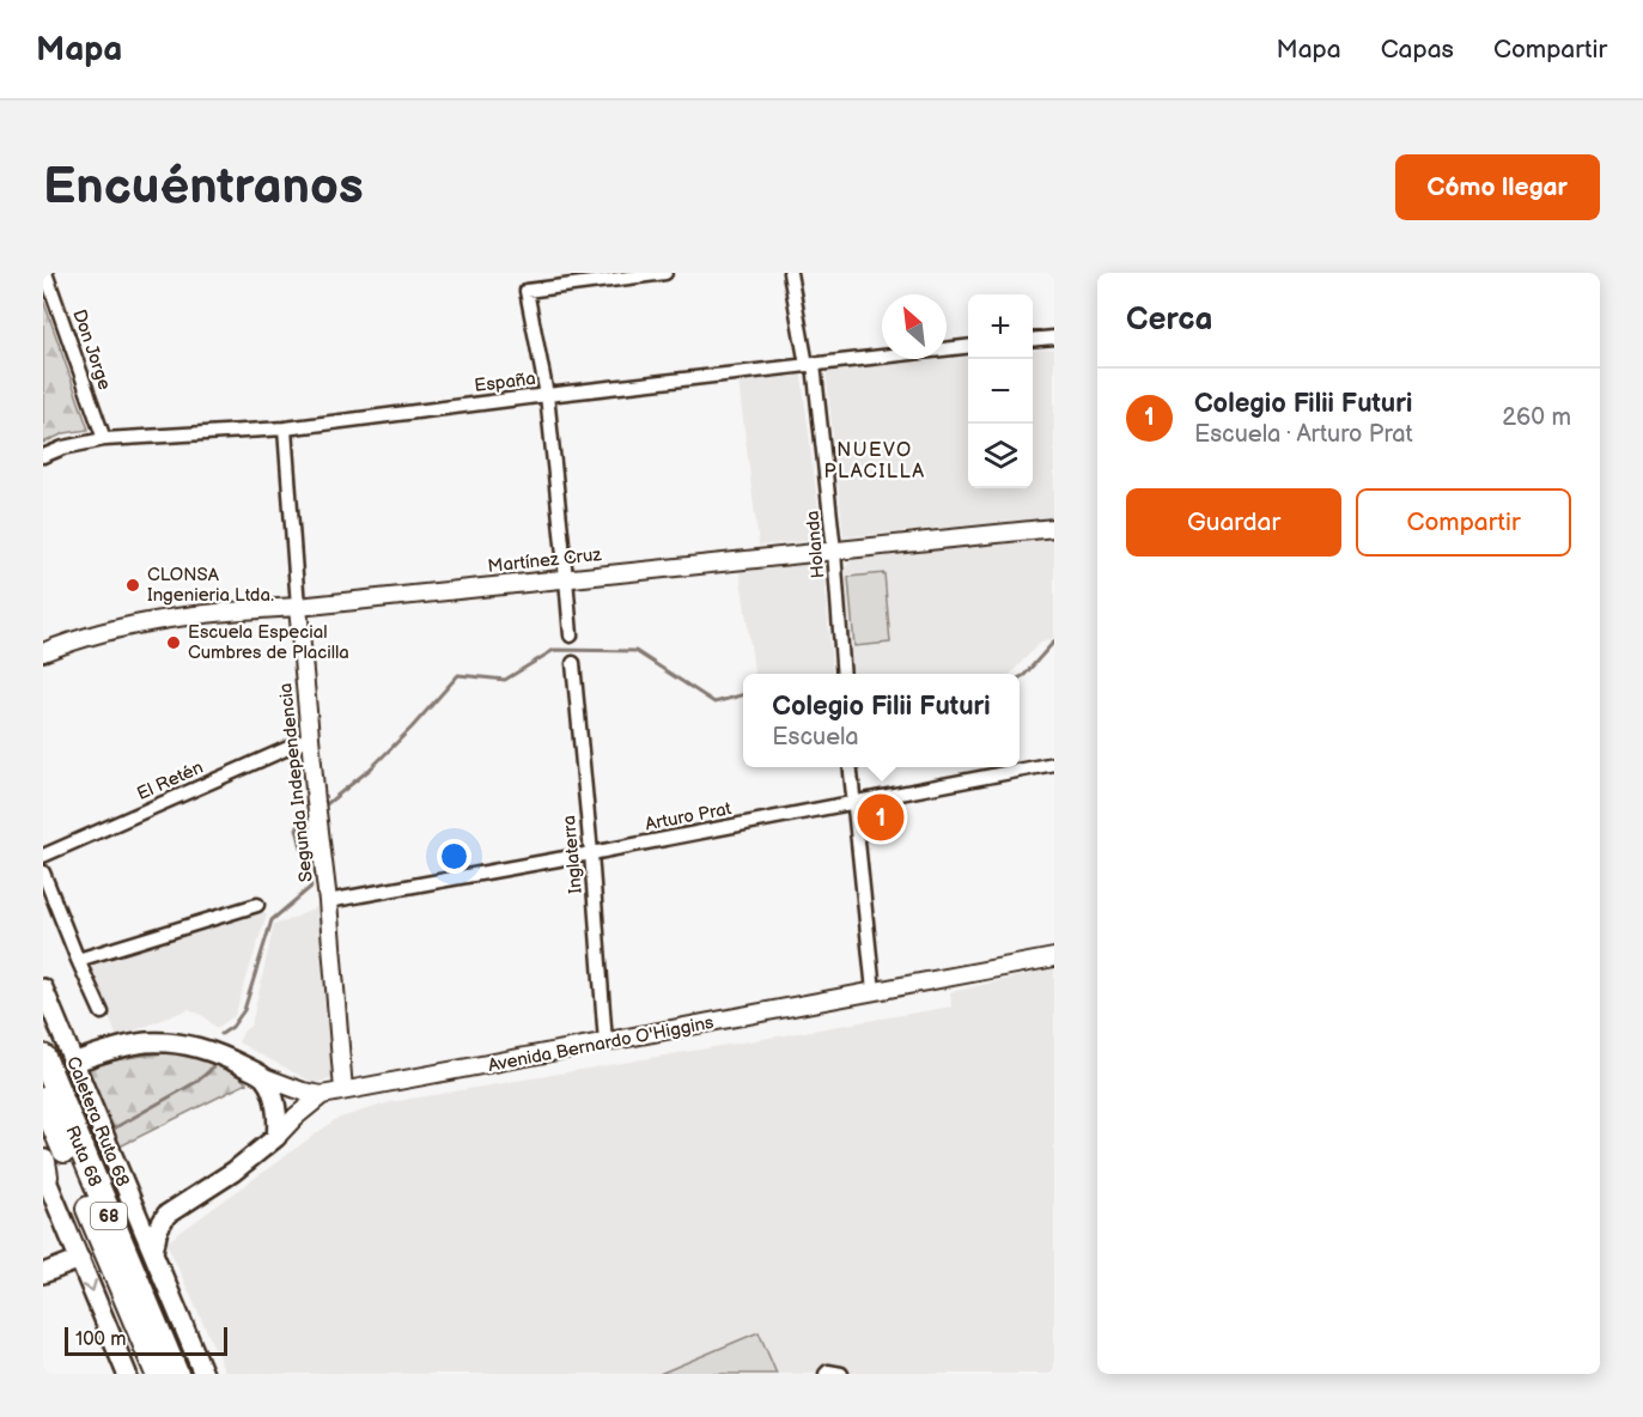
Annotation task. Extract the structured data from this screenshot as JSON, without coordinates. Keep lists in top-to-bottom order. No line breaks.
{"streets":{"highway":["Ruta 68","68"],"main road":["Avenida Bernardo O'Higgins","Caletera Ruta 68"],"street":["Don Jorge","España","Holanda","Martínez Cruz","El Retén","Segunda Independencia","Arturo Prat","Inglaterra"]},"crossings":[["Don Jorge","España"],["España","Holanda"],["España","Segunda Independencia"],["Holanda","Martínez Cruz"],["Martínez Cruz","Segunda Independencia"],["El Retén","Segunda Independencia"],["Segunda Independencia","Arturo Prat"],["Segunda Independencia","Avenida Bernardo O'Higgins"],["Arturo Prat","Inglaterra"],["Inglaterra","Avenida Bernardo O'Higgins"],["Avenida Bernardo O'Higgins","Caletera Ruta 68"]],"districts":["NUEVO PLACILLA"],"places":["CLONSA Ingenieria Ltda.","Escuela Especial Cumbres de Placilla"],"scale_bar":"100 m","north":"top left","page":{"header":"Mapa","nav":["Mapa","Capas","Compartir"],"buttons":["Cómo llegar",["Guardar","Compartir"]],"title":"Encuéntranos","heading":"Cerca","map_buttons":["+","−"],"list":[{"mark":"1","name":"Colegio Filii Futuri","note":"Escuela · Arturo Prat","value":"260 m"}],"popup":["Colegio Filii Futuri","Escuela"],"pins":"1","scale":"100 m"}}
